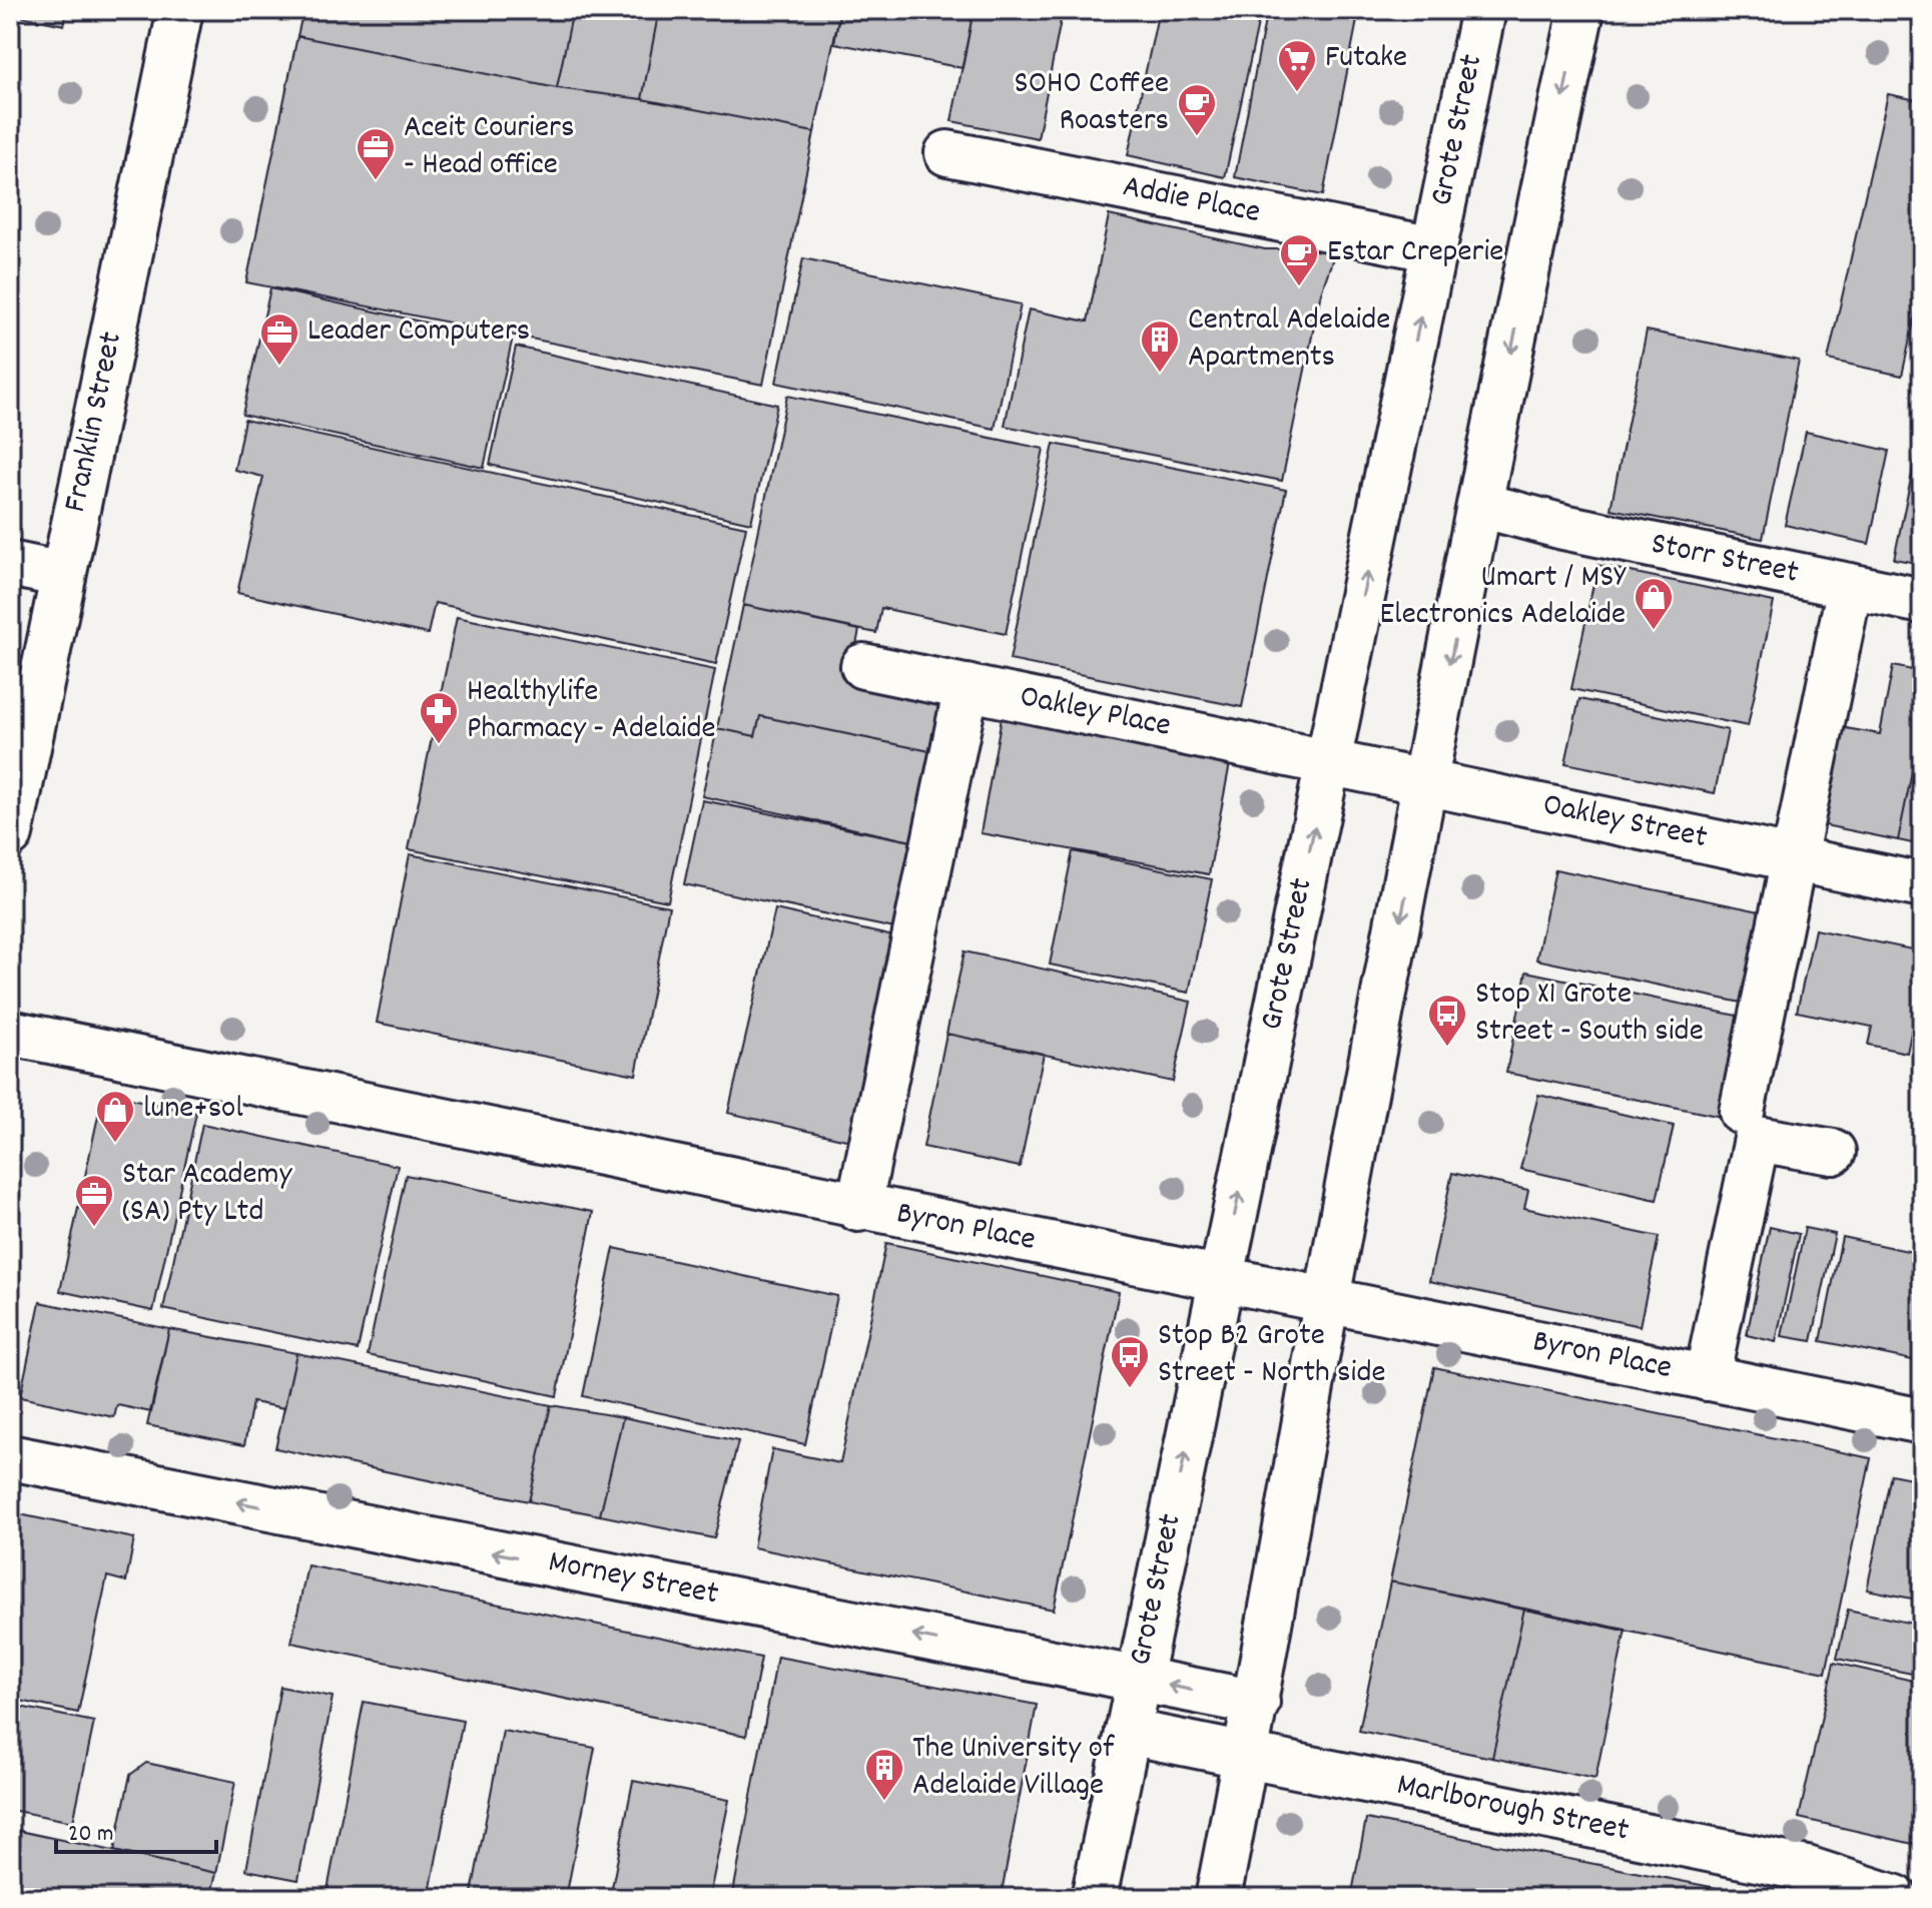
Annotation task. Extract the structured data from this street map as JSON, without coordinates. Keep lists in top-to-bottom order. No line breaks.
{"streets":{"street":["Grote Street","Addie Place","Franklin Street","Storr Street","Oakley Place","Oakley Street","Byron Place","Morney Street","Marlborough Street"]},"crossings":[["Grote Street","Addie Place"],["Grote Street","Oakley Place"],["Grote Street","Oakley Street"],["Grote Street","Byron Place"],["Grote Street","Morney Street"],["Grote Street","Marlborough Street"],["Oakley Place","Oakley Street"]],"one_way":["Morney Street"],"places":{"supermarket":["Futake"],"cafe":["SOHO Coffee Roasters","Estar Creperie"],"office":["Aceit Couriers - Head office","Leader Computers","Star Academy (SA) Pty Ltd"],"building":["Central Adelaide Apartments","The University of Adelaide Village"],"shop":["Umart / MSY Electronics Adelaide","lune+sol"],"pharmacy":["Healthylife Pharmacy - Adelaide"],"bus stop":["Stop X1 Grote Street - South side","Stop B2 Grote Street - North side"]},"scale_bar":"20 m"}
